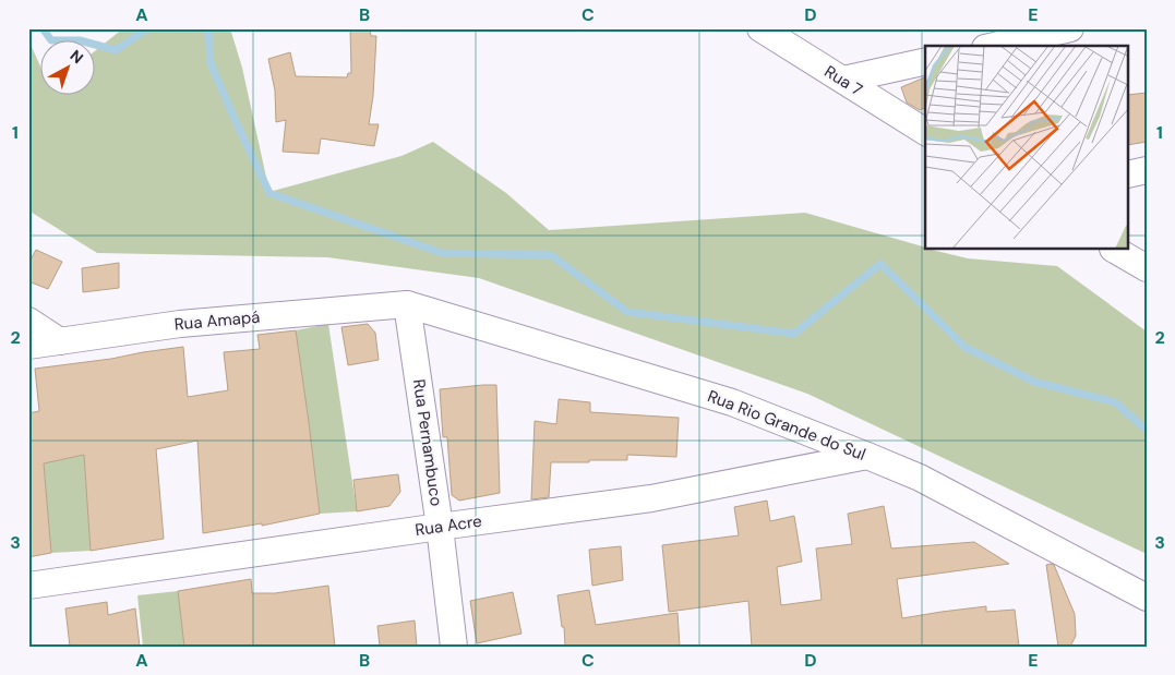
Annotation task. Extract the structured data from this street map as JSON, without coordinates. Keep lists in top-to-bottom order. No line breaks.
{"streets":{"street":["Rua 7","Rua Amapá","Rua Rio Grande do Sul","Rua Pernambuco","Rua Acre"]},"crossings":[["Rua Amapá","Rua Rio Grande do Sul"],["Rua Amapá","Rua Pernambuco"],["Rua Rio Grande do Sul","Rua Pernambuco"],["Rua Rio Grande do Sul","Rua Acre"],["Rua Pernambuco","Rua Acre"]],"north":"top right","grid":{"columns":["A","B","C","D","E"],"rows":["1","2","3"]}}
